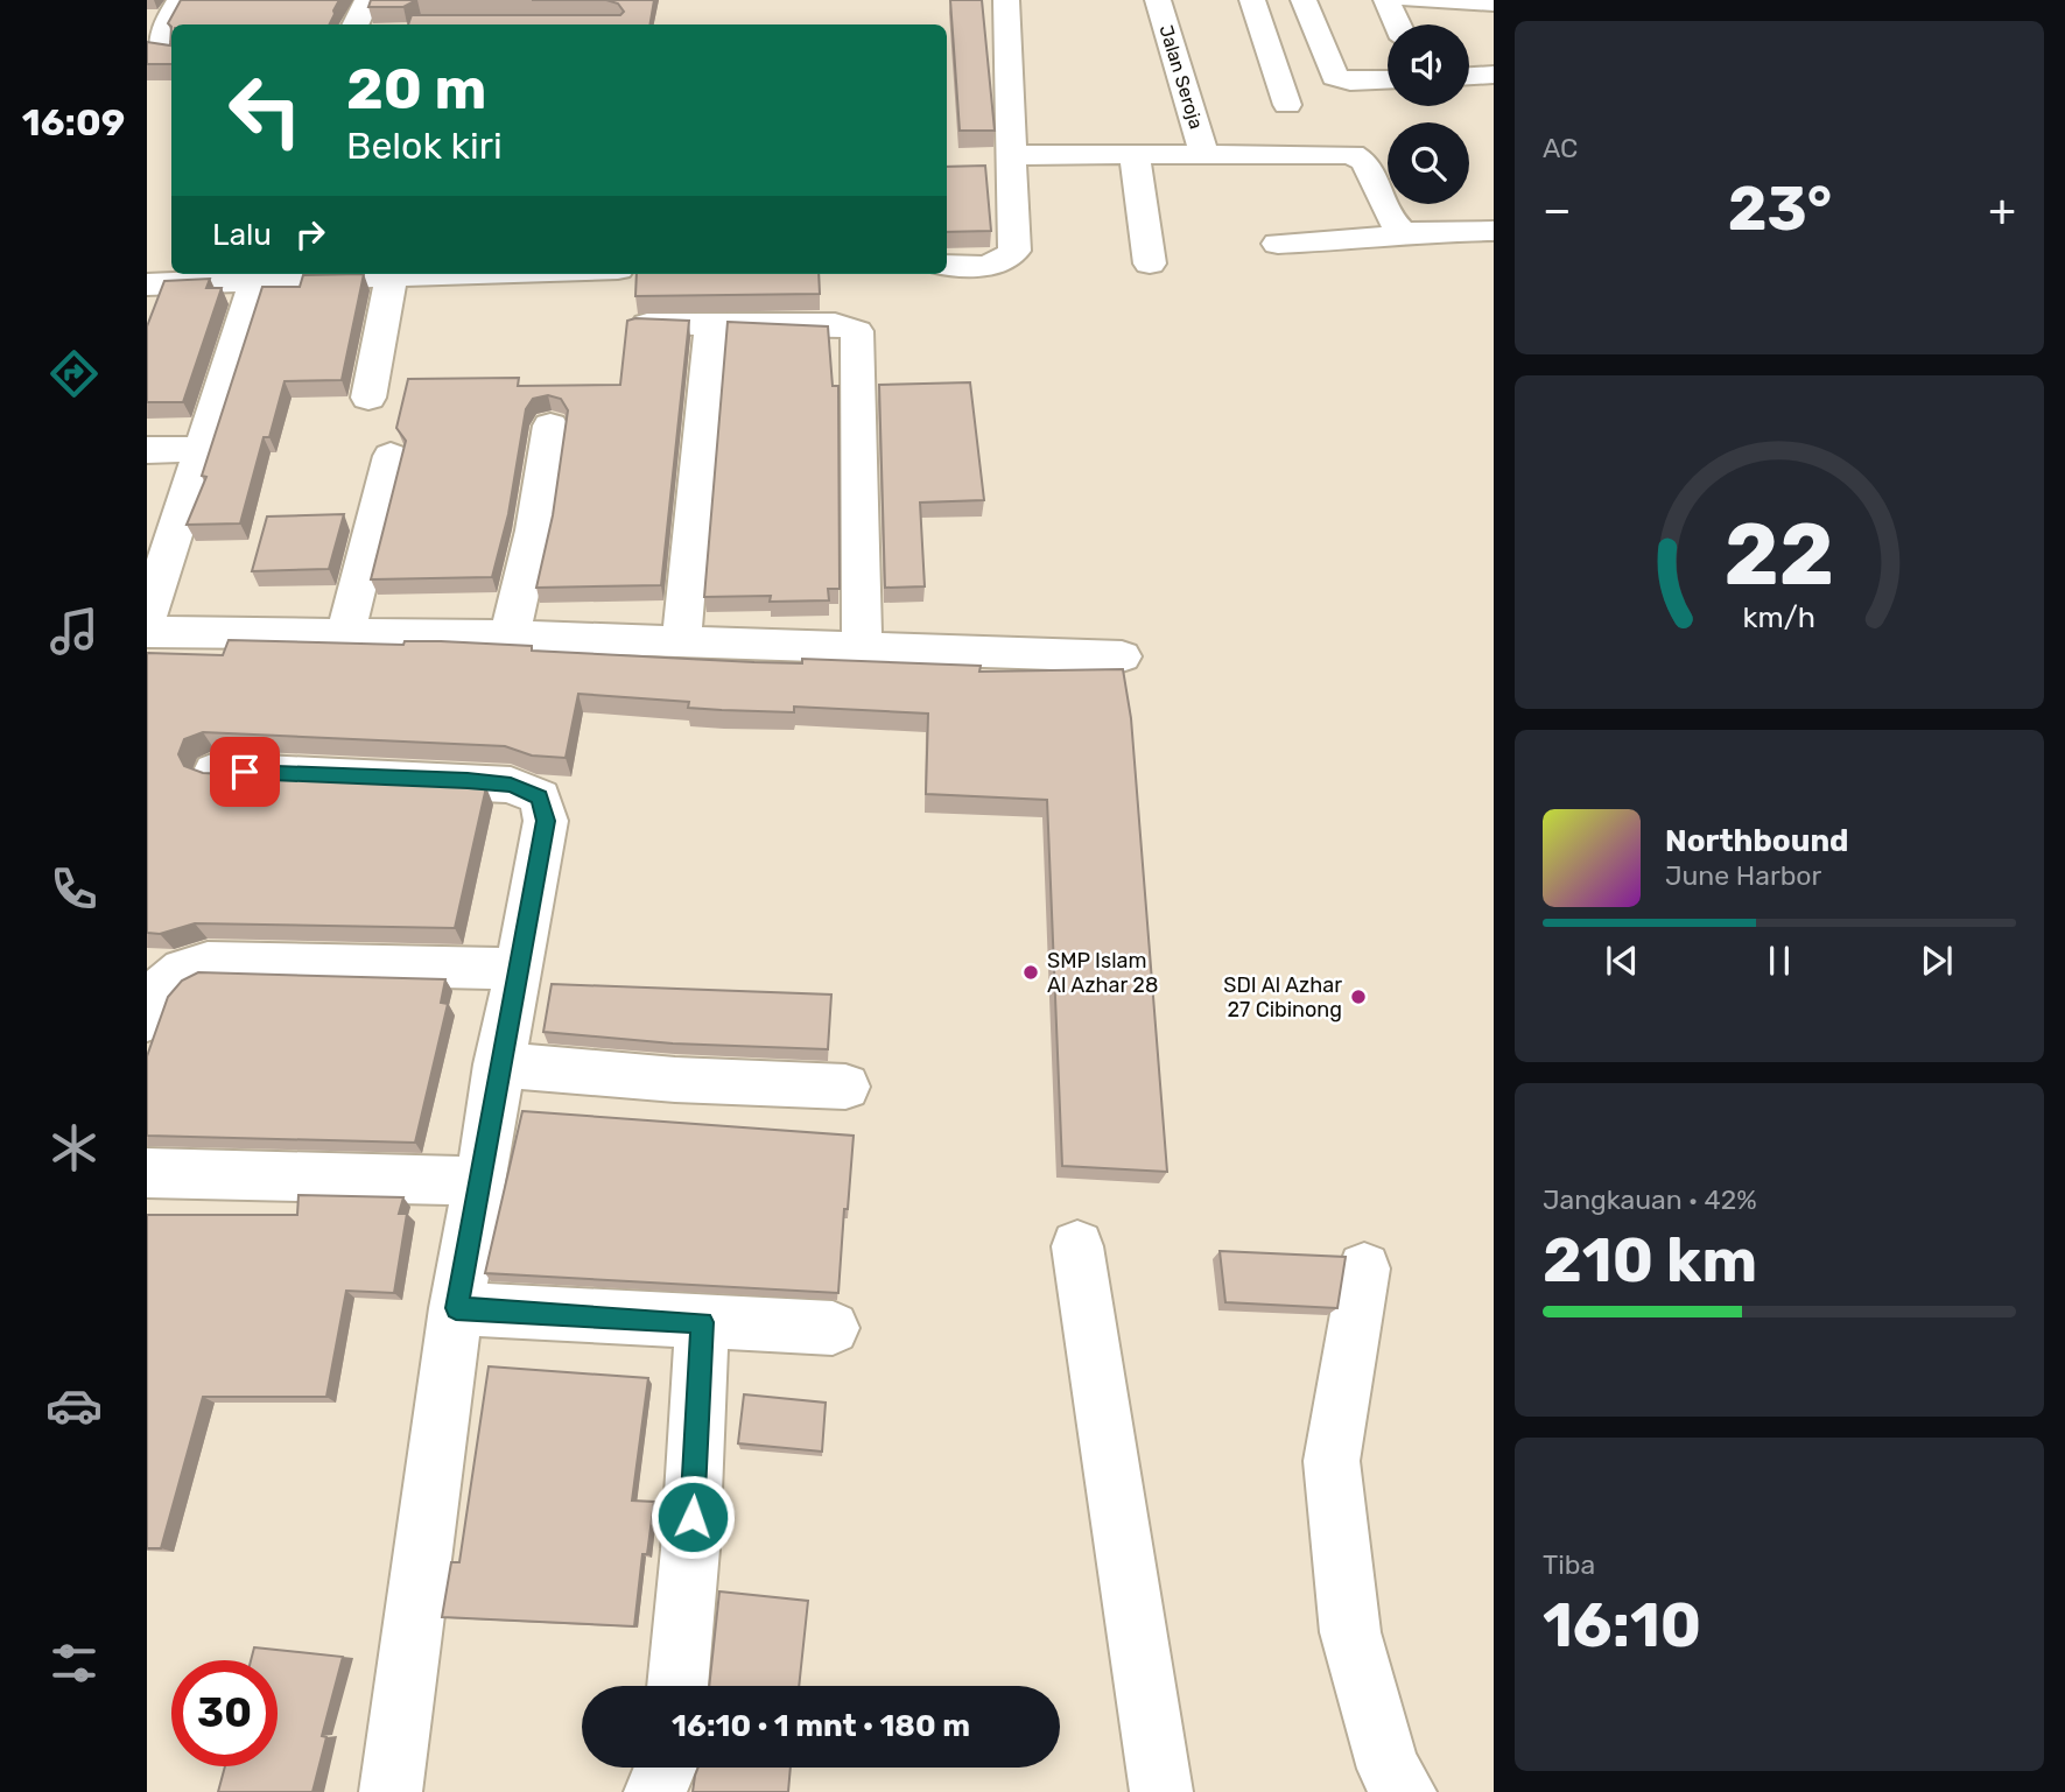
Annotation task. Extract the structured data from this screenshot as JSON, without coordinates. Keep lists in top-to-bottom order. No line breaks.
{"streets":{"street":["Jalan Seroja"]},"places":["SMP Islam Al Azhar 28","SDI Al Azhar 27 Cibinong"],"page":{"tabs":"16:09","tile":["AC",["Jangkauan · 42%","210 km"],["Tiba","16:10"]],"turn":["20 m","Belok kiri"],"heat":["−","23°","+"],"then":"Lalu","song":["Northbound","June Harbor"],"limit":"30","trip":"16:10 · 1 mnt · 180 m","gauge":["22","km/h"]}}
